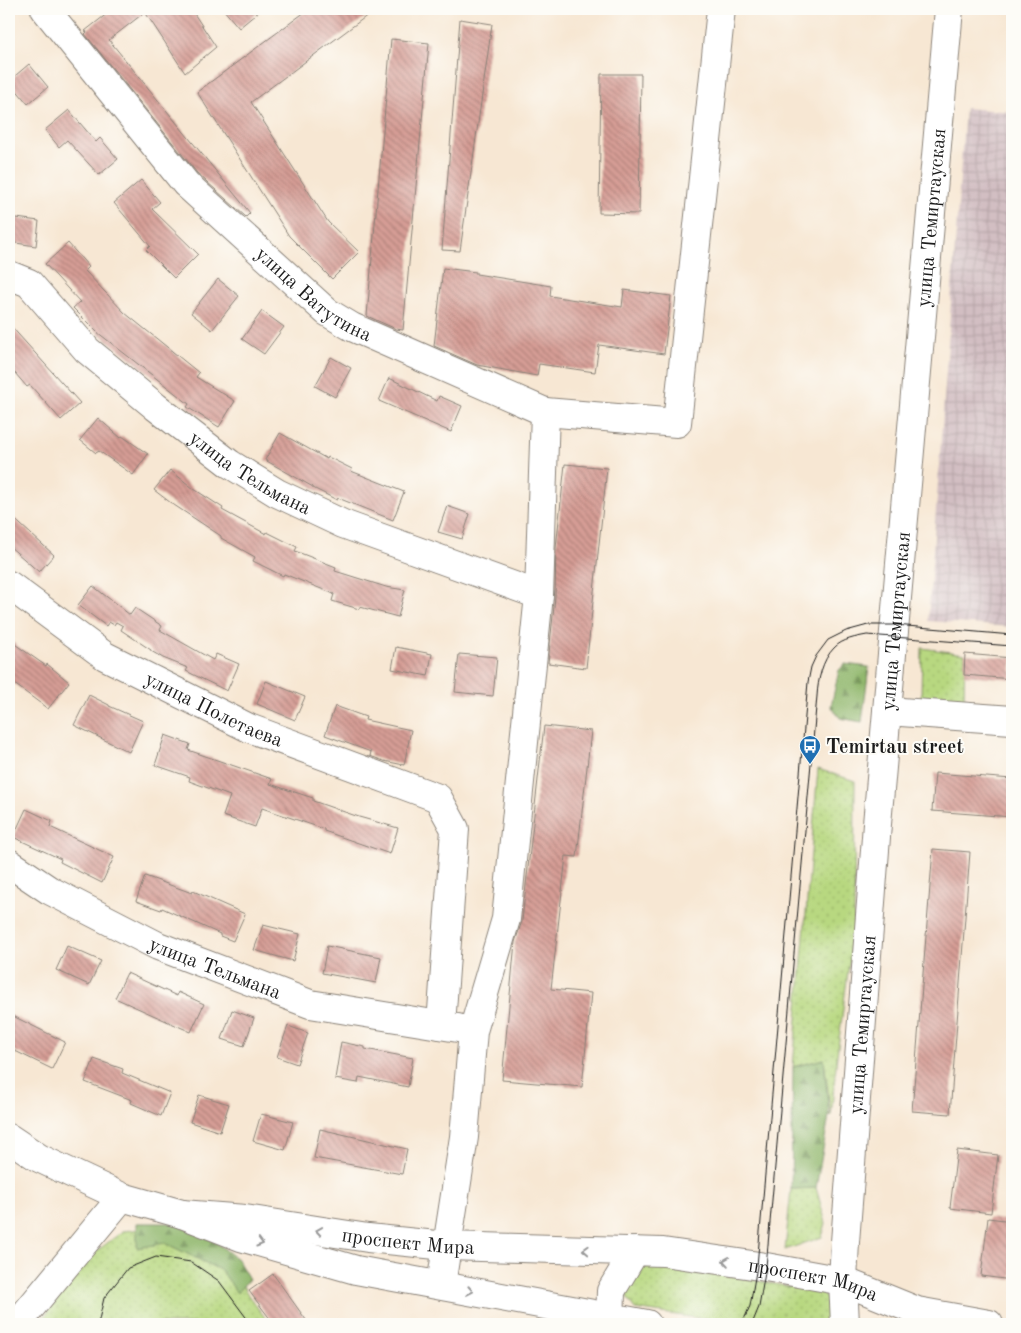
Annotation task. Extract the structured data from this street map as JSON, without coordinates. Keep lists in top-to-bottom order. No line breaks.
{"streets":{"street":["улица Темиртауская","улица Ватутина","улица Тельмана","улица Полетаева","проспект Мира"]},"crossings":[["улица Темиртауская","проспект Мира"],["улица Тельмана","улица Полетаева"]],"places":{"bus stop":["Temirtau street"]}}
